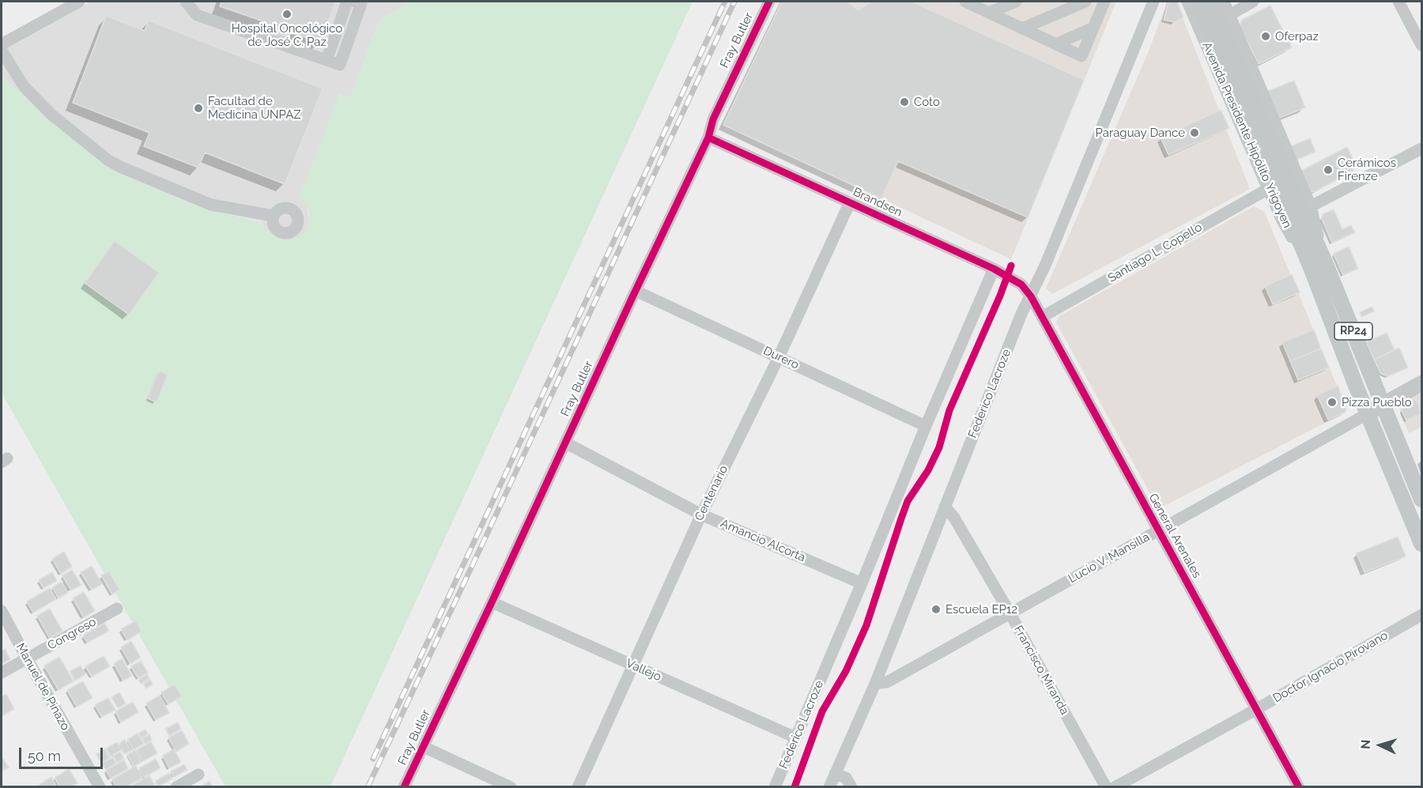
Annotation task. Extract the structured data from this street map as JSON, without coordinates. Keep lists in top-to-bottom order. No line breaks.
{"streets":{"main road":["Avenida Presidente Hipólito Yrigoyen","RP24"],"street":["Fray Butler","Brandsen","Santiago L. Copello","Durero","Federico Lacroze","Centenario","General Arenales","Amancio Alcorta","Lucio V. Mansilla","Congreso","Doctor Ignacio Pirovano","Vallejo","Francisco Miranda","Manuel de Pinazo"]},"crossings":[["Fray Butler","Brandsen"],["Fray Butler","Durero"],["Fray Butler","Amancio Alcorta"],["Fray Butler","Vallejo"],["Avenida Presidente Hipólito Yrigoyen","Santiago L. Copello"],["Avenida Presidente Hipólito Yrigoyen","Lucio V. Mansilla"],["Brandsen","Federico Lacroze"],["Brandsen","Centenario"],["Brandsen","General Arenales"],["Santiago L. Copello","General Arenales"],["Durero","Federico Lacroze"],["Durero","Centenario"],["Federico Lacroze","General Arenales"],["Federico Lacroze","Amancio Alcorta"],["Federico Lacroze","Lucio V. Mansilla"],["Federico Lacroze","Vallejo"],["Federico Lacroze","Francisco Miranda"],["Centenario","Amancio Alcorta"],["Centenario","Vallejo"],["General Arenales","Lucio V. Mansilla"],["General Arenales","Doctor Ignacio Pirovano"],["Lucio V. Mansilla","Francisco Miranda"],["Congreso","Manuel de Pinazo"]],"places":["Hospital Oncológico de José C. Paz","Oferpaz","Coto","Facultad de Medicina UNPAZ","Paraguay Dance","Cerámicos Firenze","Pizza Pueblo","Escuela EP12"],"scale_bar":"50 m","north":"left"}
